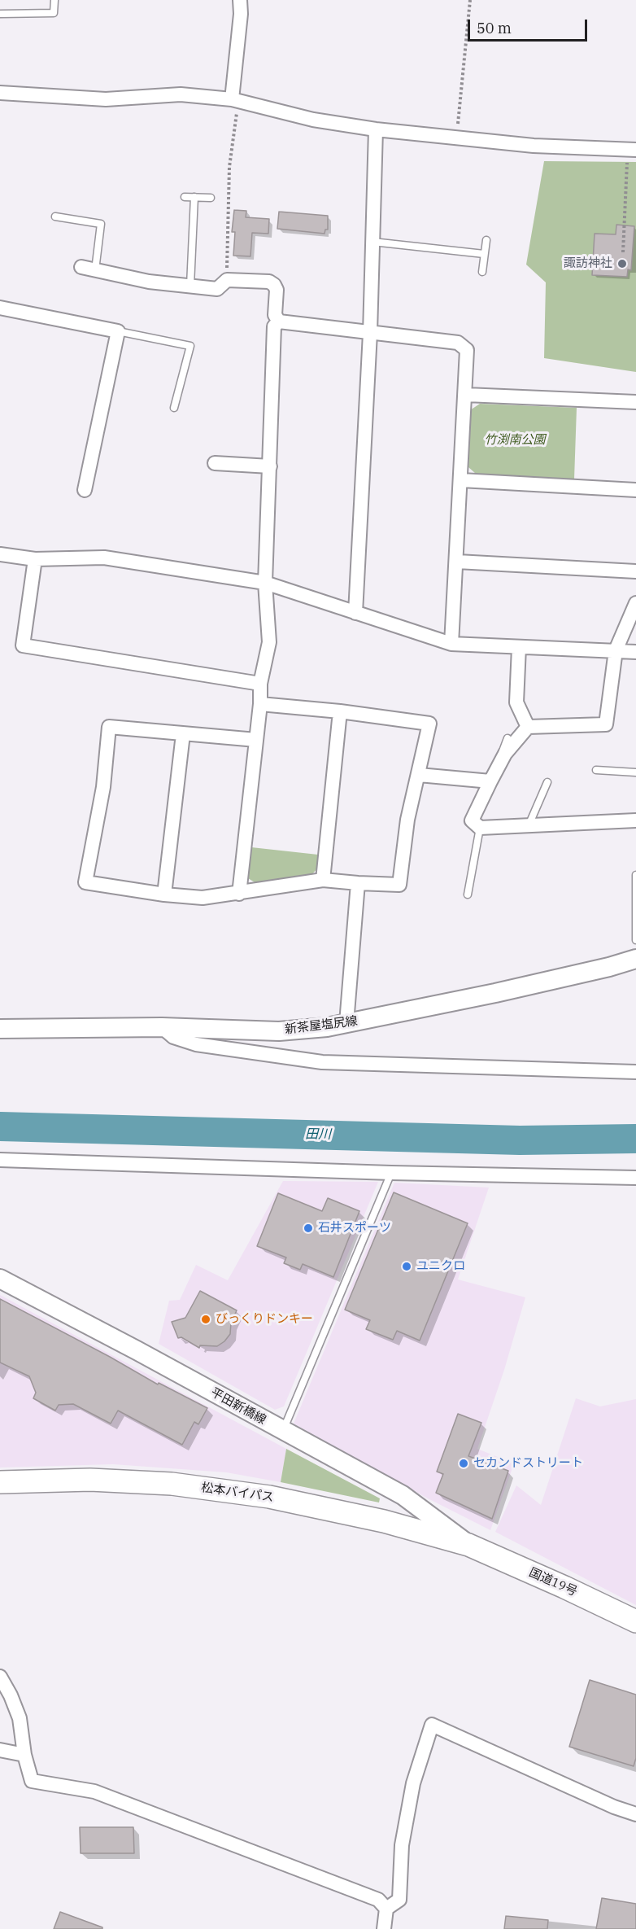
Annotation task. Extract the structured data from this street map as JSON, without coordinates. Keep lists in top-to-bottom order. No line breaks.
{"streets":{"highway":["松本バイパス","国道19号"],"main road":["新茶屋塩尻線","平田新橋線"]},"crossings":[["平田新橋線","松本バイパス"],["平田新橋線","国道19号"],["松本バイパス","国道19号"]],"water":["田川"],"parks":["竹渕南公園"],"places":["諏訪神社","石井スポーツ","ユニクロ","びっくりドンキー","セカンドストリート"],"scale_bar":"50 m"}
